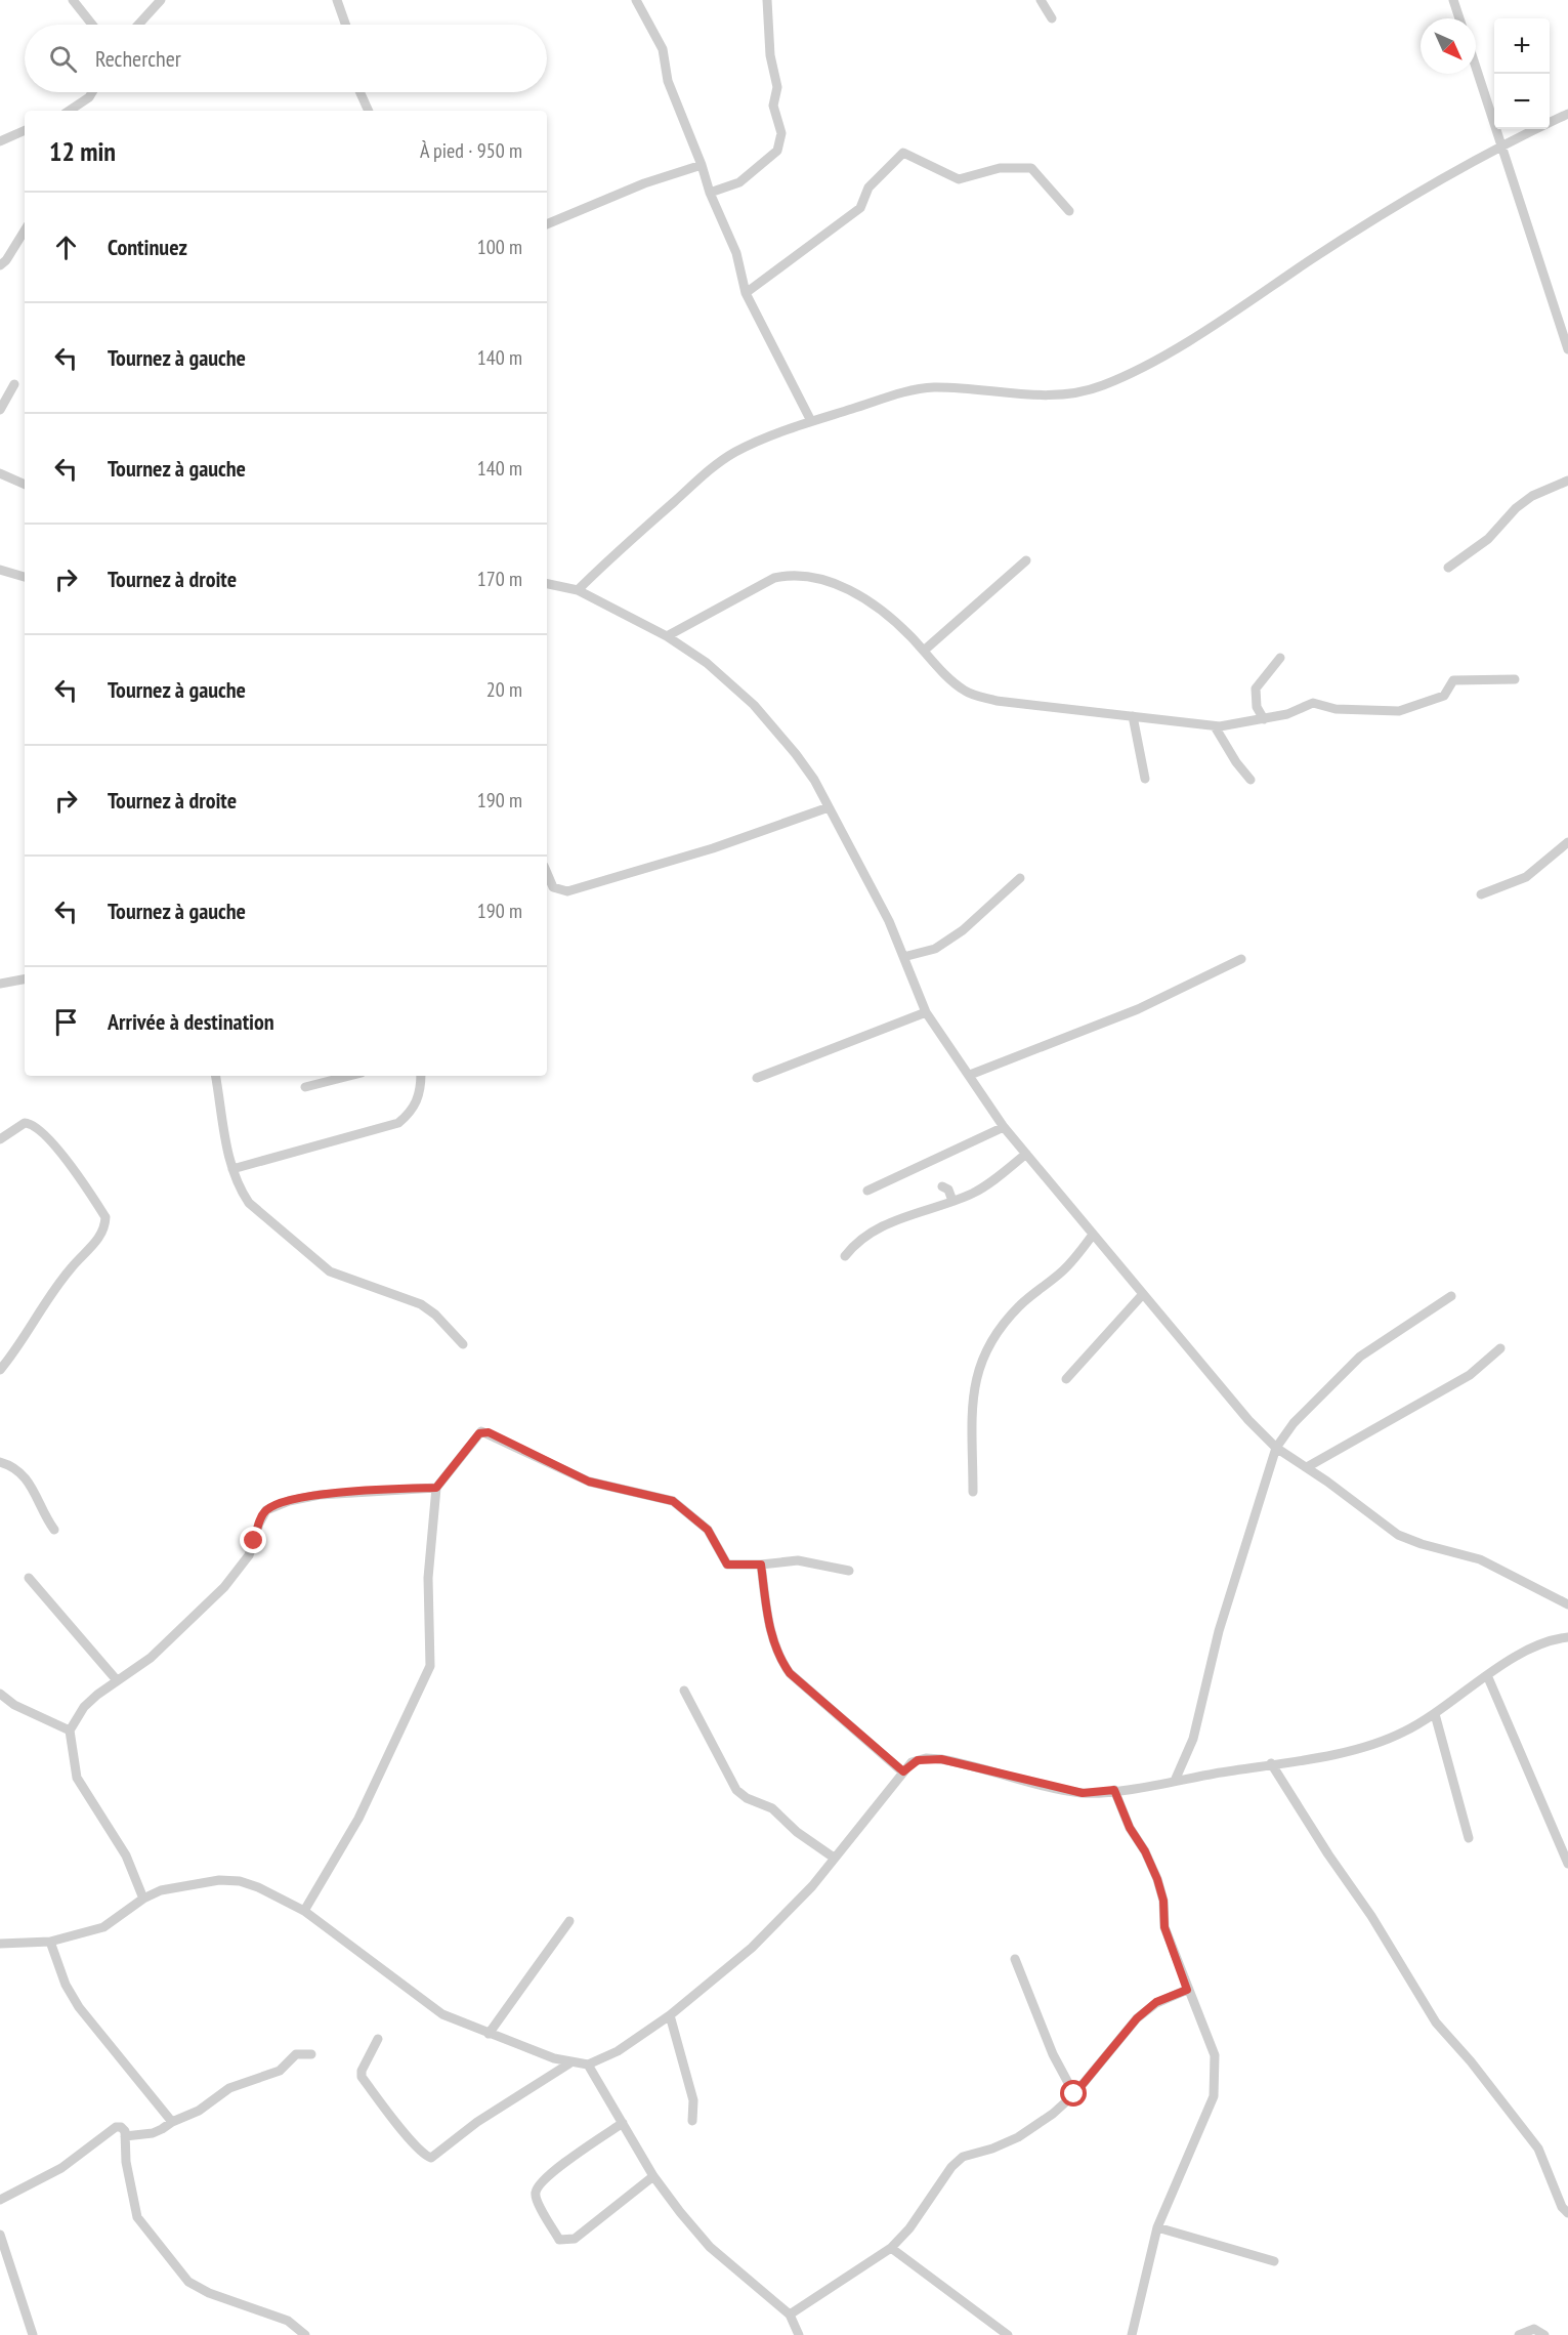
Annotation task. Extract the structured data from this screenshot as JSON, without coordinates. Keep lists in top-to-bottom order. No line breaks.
{"north":"bottom right","page":{"map_buttons":["+","−"],"search":"Rechercher","heading":["12 min","À pied · 950 m"],"list":[["Continuez","100 m"],["Tournez à gauche","140 m"],["Tournez à gauche","140 m"],["Tournez à droite","170 m"],["Tournez à gauche","20 m"],["Tournez à droite","190 m"],["Tournez à gauche","190 m"],"Arrivée à destination"]}}
